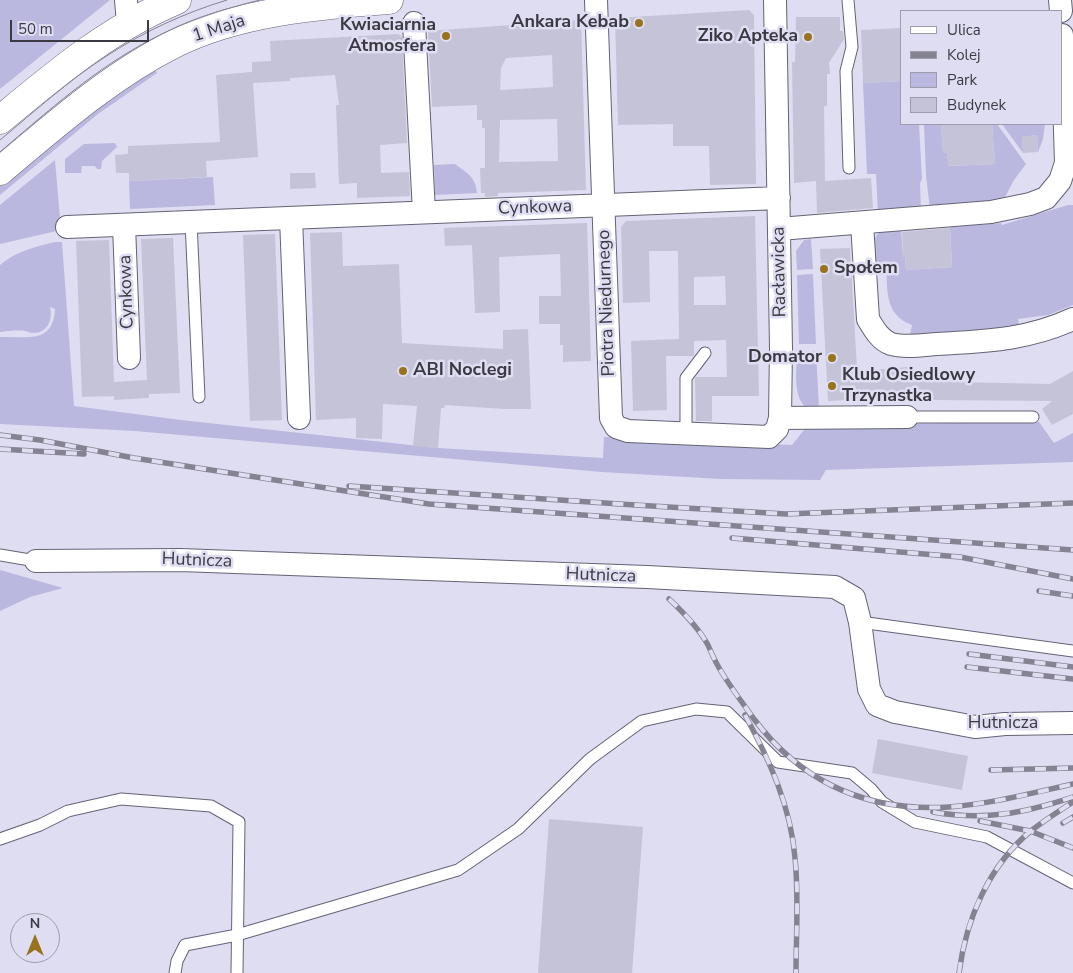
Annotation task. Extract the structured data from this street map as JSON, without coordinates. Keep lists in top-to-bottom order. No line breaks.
{"streets":{"street":["1 Maja","Cynkowa","Racławicka","Piotra Niedurnego","Hutnicza"]},"crossings":[["Cynkowa","Racławicka"],["Cynkowa","Piotra Niedurnego"],["Racławicka","Piotra Niedurnego"]],"places":["Ankara Kebab","Kwiaciarnia Atmosfera","Ziko Apteka","Społem","Domator","ABI Noclegi","Klub Osiedlowy Trzynastka"],"legend":["Ulica","Kolej","Park","Budynek"],"scale_bar":"50 m","north":"top"}
